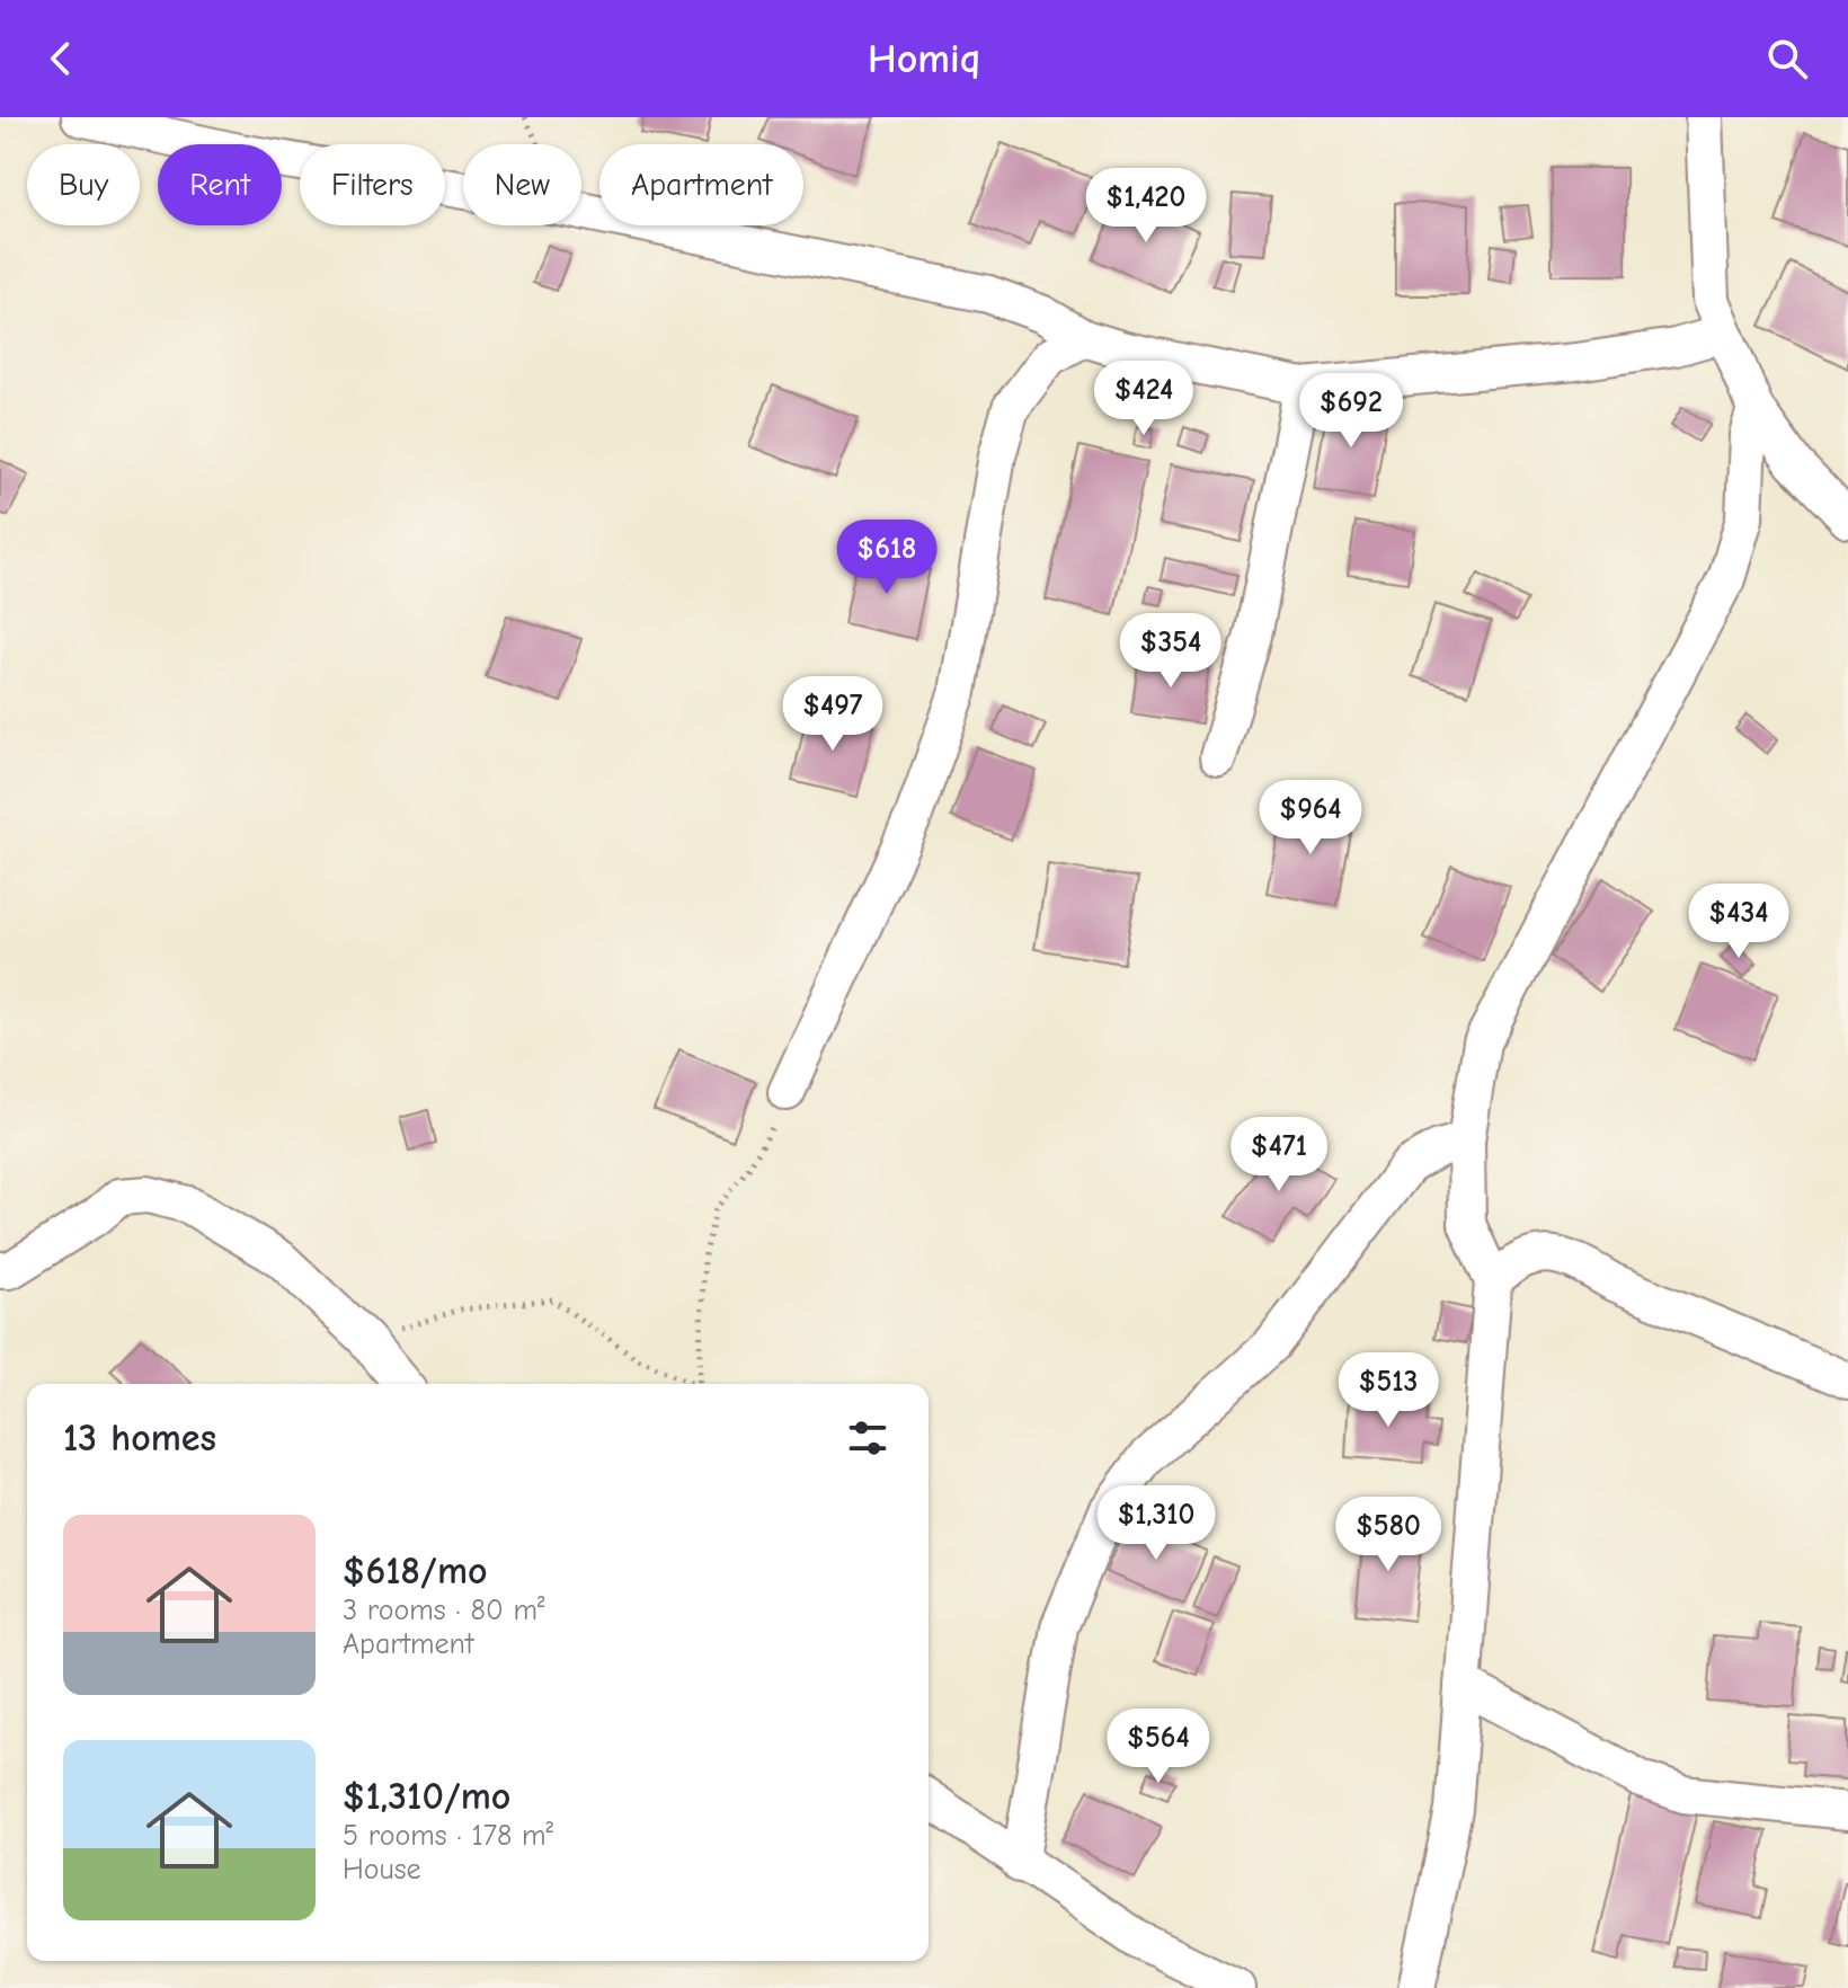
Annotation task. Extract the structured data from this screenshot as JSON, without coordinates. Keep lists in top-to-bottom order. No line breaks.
{"page":{"header":"Homiq","chip":["Buy","Rent","Filters","New","Apartment"],"price":["$1,420","$424","$692","$618","$354","$497","$964","$434","$471","$513","$1,310","$580","$564"],"heading":"13 homes","list":[{"name":"$618/mo","note":"3 rooms · 80 m² · Apartment"},{"name":"$1,310/mo","note":"5 rooms · 178 m² · House"}]}}
